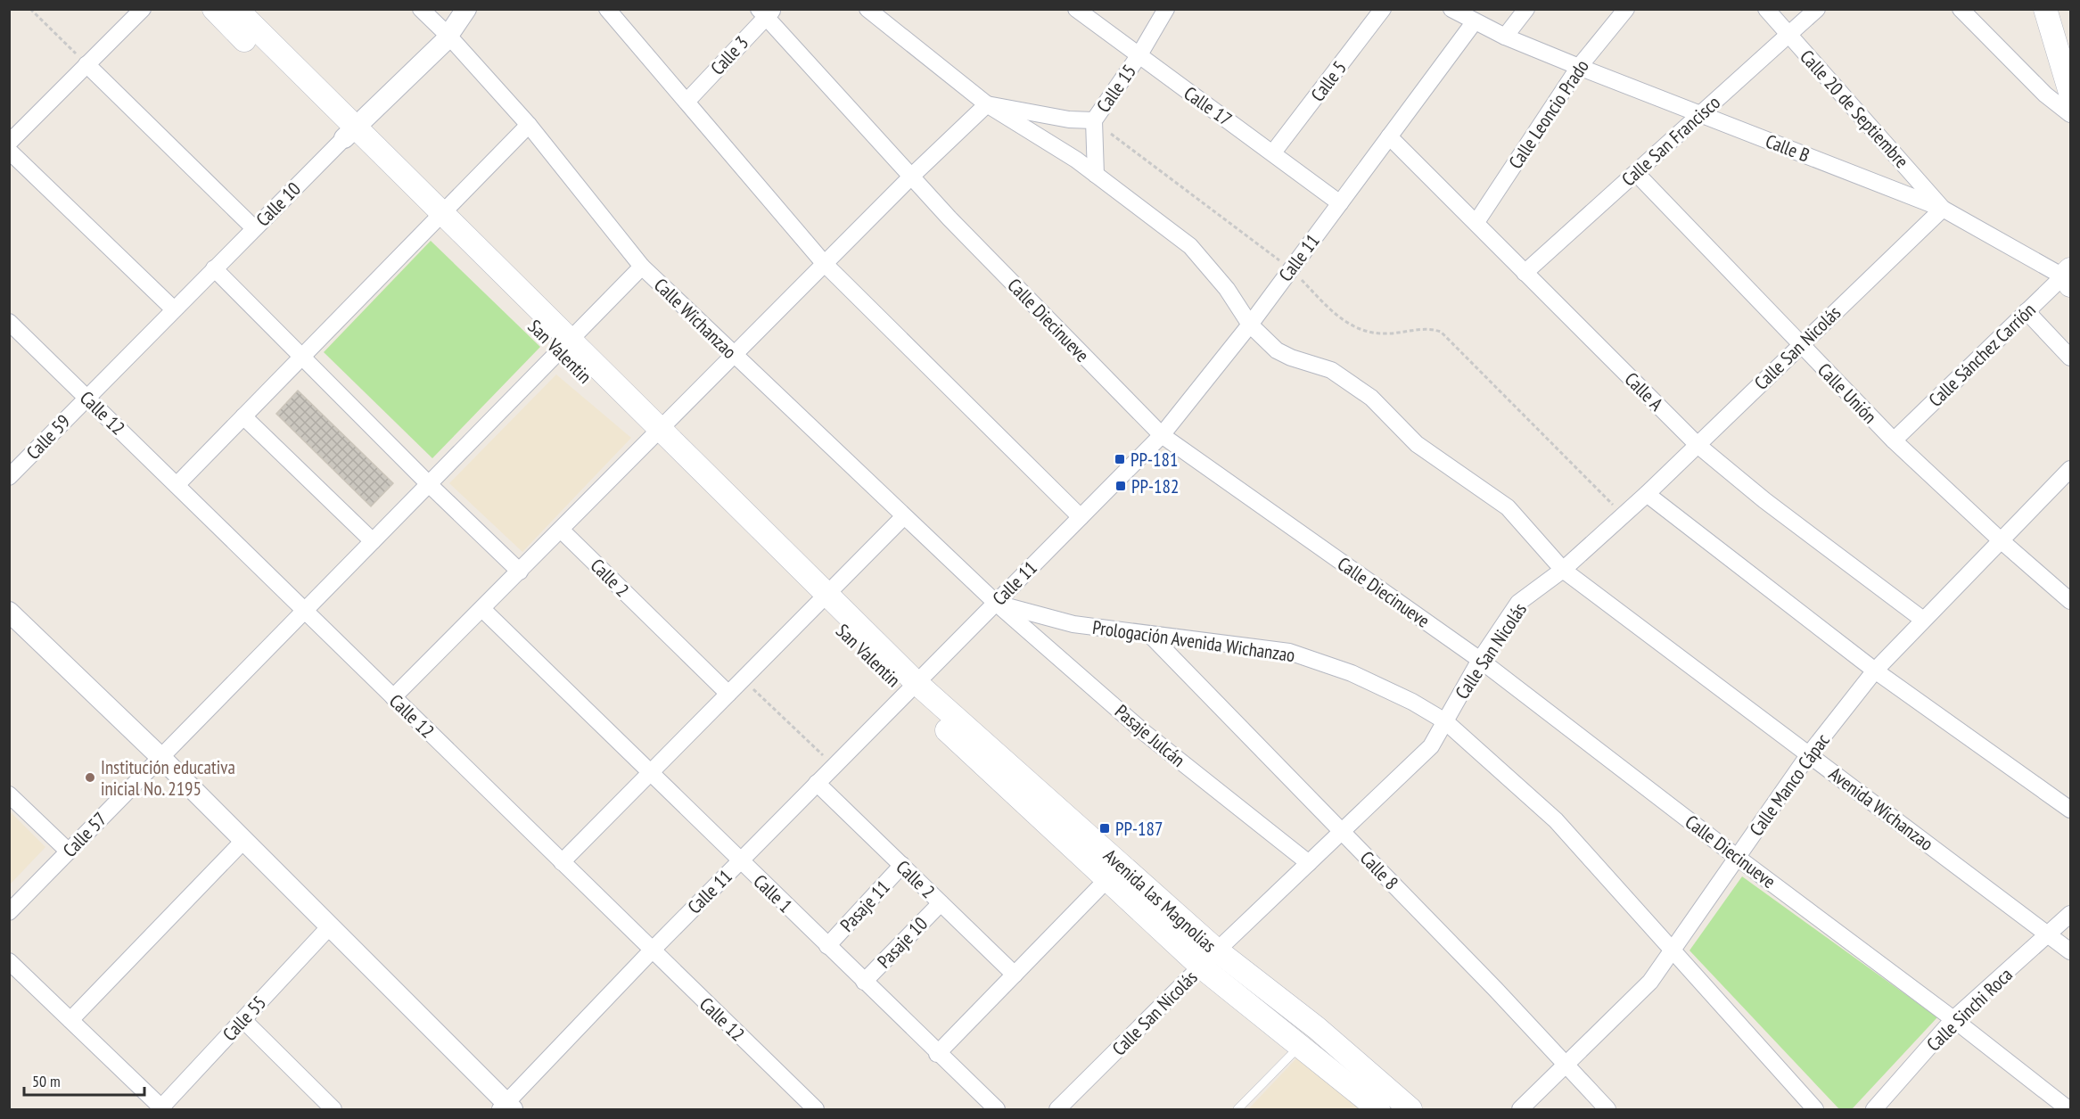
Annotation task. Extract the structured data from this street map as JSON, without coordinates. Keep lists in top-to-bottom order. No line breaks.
{"streets":{"main road":["San Valentin","Avenida las Magnolias"],"street":["Calle 3","Calle 5","Calle 15","Calle 17","Calle 20 de Septiembre","Calle Leoncio Prado","Calle San Francisco","Calle B","Calle 10","Calle 11","Calle Wichanzao","Calle Diecinueve","Calle San Nicolás","Calle Sánchez Carrión","Calle A","Calle Unión","Calle 12","Calle 59","Calle 2","Prologación Avenida Wichanzao","Pasaje Julcán","Calle Manco Cápac","Avenida Wichanzao","Calle 57","Calle 8","Calle 1","Pasaje 11","Pasaje 10","Calle Sinchi Roca","Calle 55"]},"crossings":[["Calle 3","Calle Diecinueve"],["Calle 5","Calle 17"],["Calle 15","Calle 17"],["Calle 15","Avenida Wichanzao"],["Calle 17","Calle 11"],["Calle 20 de Septiembre","Calle San Francisco"],["Calle 20 de Septiembre","Calle B"],["Calle 20 de Septiembre","Calle San Nicolás"],["Calle Leoncio Prado","Calle B"],["Calle Leoncio Prado","Calle A"],["Calle San Francisco","Calle B"],["Calle San Francisco","Calle A"],["Calle San Francisco","Calle Unión"],["Calle B","Calle 11"],["Calle B","Calle San Nicolás"],["Calle B","Calle Sánchez Carrión"],["Calle 10","Calle Wichanzao"],["Calle 10","San Valentin"],["Calle 10","Calle 12"],["Calle 10","Calle 59"],["Calle 11","Calle Wichanzao"],["Calle 11","Calle Diecinueve"],["Calle 11","San Valentin"],["Calle 11","Calle A"],["Calle 11","Calle 12"],["Calle 11","Calle 2"],["Calle 11","Prologación Avenida Wichanzao"],["Calle 11","Pasaje Julcán"],["Calle 11","Avenida Wichanzao"],["Calle 11","Calle 1"],["Calle 11","Avenida las Magnolias"],["Calle Wichanzao","Prologación Avenida Wichanzao"],["Calle Wichanzao","Pasaje Julcán"],["Calle Wichanzao","Calle 57"],["Calle Diecinueve","Calle San Nicolás"],["Calle Diecinueve","Calle Manco Cápac"],["Calle Diecinueve","Calle Sinchi Roca"],["Calle San Nicolás","Calle A"],["Calle San Nicolás","Calle Unión"],["Calle San Nicolás","Prologación Avenida Wichanzao"],["Calle San Nicolás","Pasaje Julcán"],["Calle San Nicolás","Avenida Wichanzao"],["Calle San Nicolás","Calle 8"],["Calle San Nicolás","Avenida las Magnolias"],["San Valentin","Calle 57"],["San Valentin","Avenida las Magnolias"],["Calle Sánchez Carrión","Calle Unión"],["Calle A","Calle Manco Cápac"],["Calle Unión","Calle Manco Cápac"],["Calle 12","Calle 59"],["Calle 12","Calle 57"],["Calle 2","Pasaje 11"],["Calle 2","Pasaje 10"],["Prologación Avenida Wichanzao","Pasaje Julcán"],["Prologación Avenida Wichanzao","Calle Manco Cápac"],["Prologación Avenida Wichanzao","Calle 8"],["Calle Manco Cápac","Avenida Wichanzao"],["Calle Manco Cápac","Calle 8"],["Avenida Wichanzao","Calle Sinchi Roca"],["Calle 1","Pasaje 11"],["Calle 1","Pasaje 10"]],"places":{"transit":["PP-181","PP-182","PP-187"],"other":["Institución educativa inicial No. 2195"]},"scale_bar":"50 m"}
